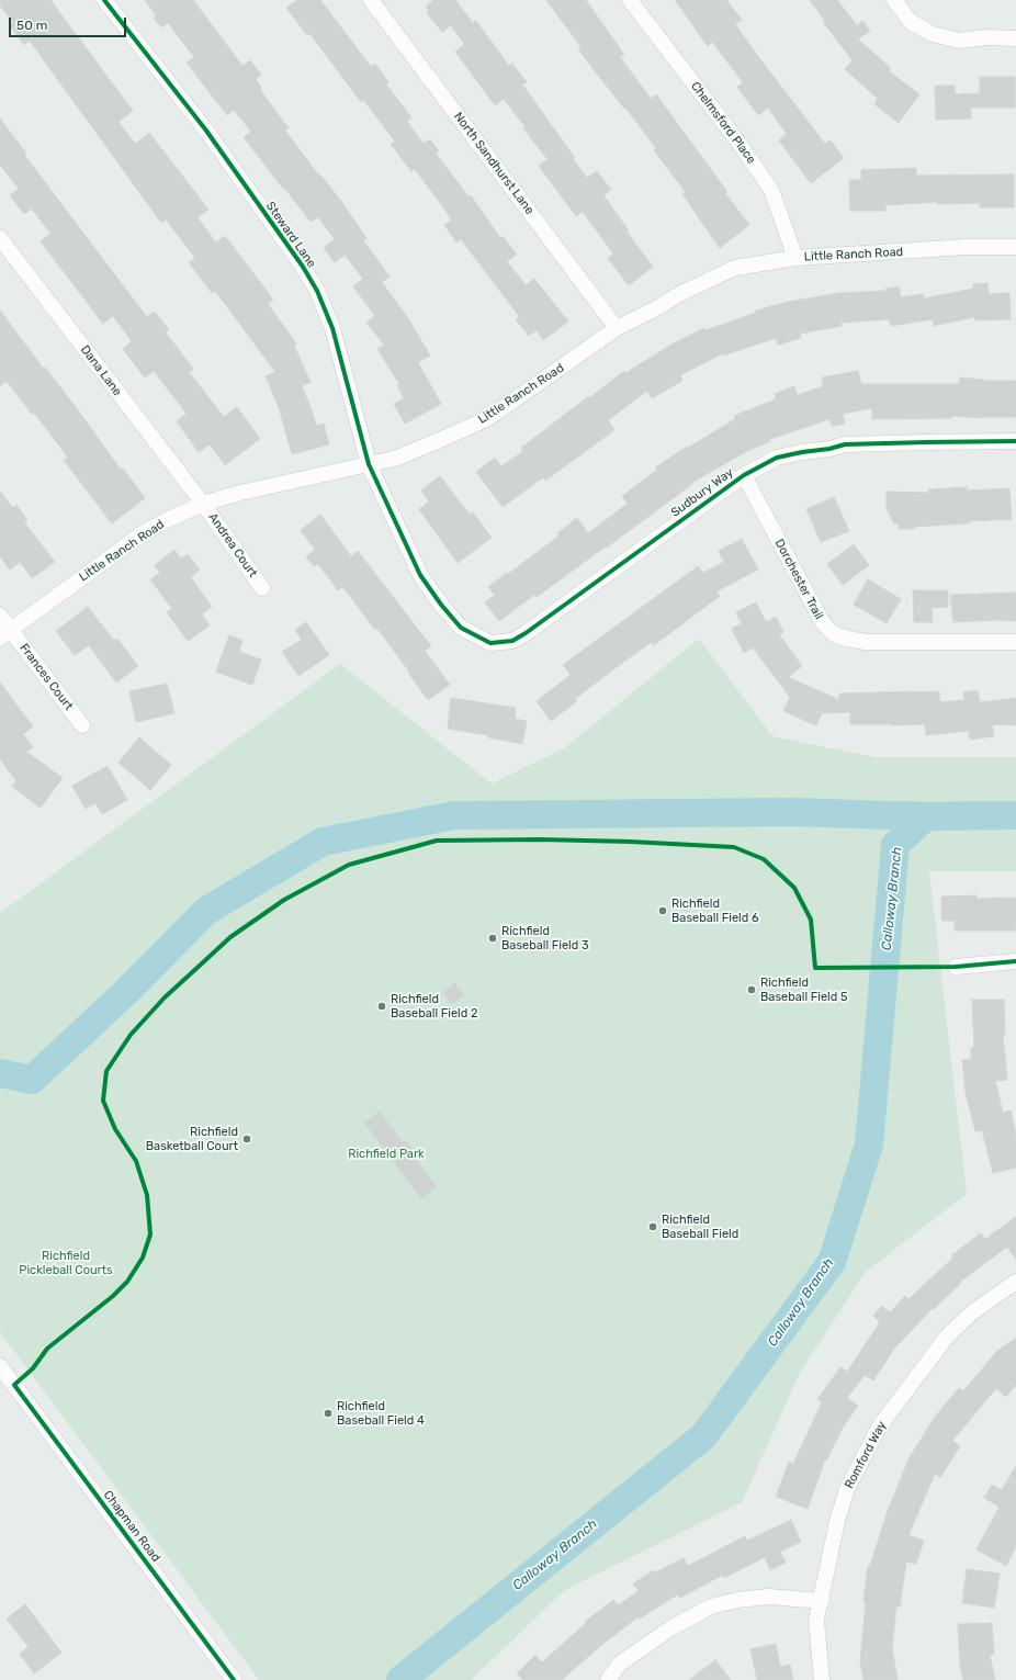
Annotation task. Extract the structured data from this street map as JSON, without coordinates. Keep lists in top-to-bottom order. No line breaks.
{"streets":{"street":["Chelmsford Place","North Sandhurst Lane","Steward Lane","Little Ranch Road","Dana Lane","Sudbury Way","Andrea Court","Dorchester Trail","Frances Court","Romford Way","Chapman Road"]},"crossings":[["Chelmsford Place","Little Ranch Road"],["North Sandhurst Lane","Little Ranch Road"],["Steward Lane","Little Ranch Road"],["Steward Lane","Sudbury Way"],["Little Ranch Road","Dana Lane"],["Little Ranch Road","Andrea Court"],["Little Ranch Road","Frances Court"],["Dana Lane","Andrea Court"],["Sudbury Way","Dorchester Trail"]],"water":["Calloway Branch"],"parks":["Richfield Park","Richfield Pickleball Courts"],"places":["Richfield Baseball Field 6","Richfield Baseball Field 3","Richfield Baseball Field 5","Richfield Baseball Field 2","Richfield Basketball Court","Richfield Baseball Field","Richfield Baseball Field 4"],"scale_bar":"50 m"}
